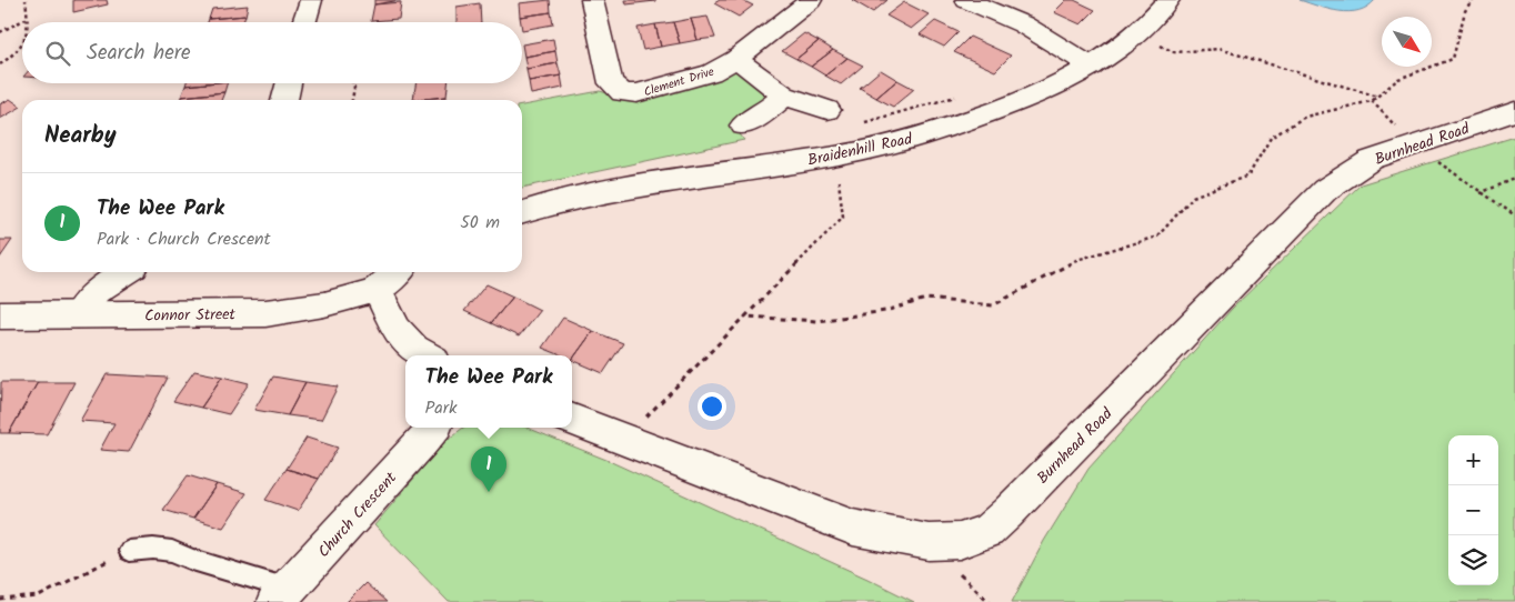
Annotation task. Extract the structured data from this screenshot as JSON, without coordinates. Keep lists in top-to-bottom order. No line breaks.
{"streets":{"street":["Clement Drive","Burnhead Road","Braidenhill Road","Connor Street","Church Crescent"]},"north":"bottom right","page":{"search":"Search here","heading":"Nearby","list":[{"mark":"1","name":"The Wee Park","note":"Park · Church Crescent","value":"50 m"}],"popup":["The Wee Park","Park"],"map_buttons":["+","−"],"pins":"1"}}
